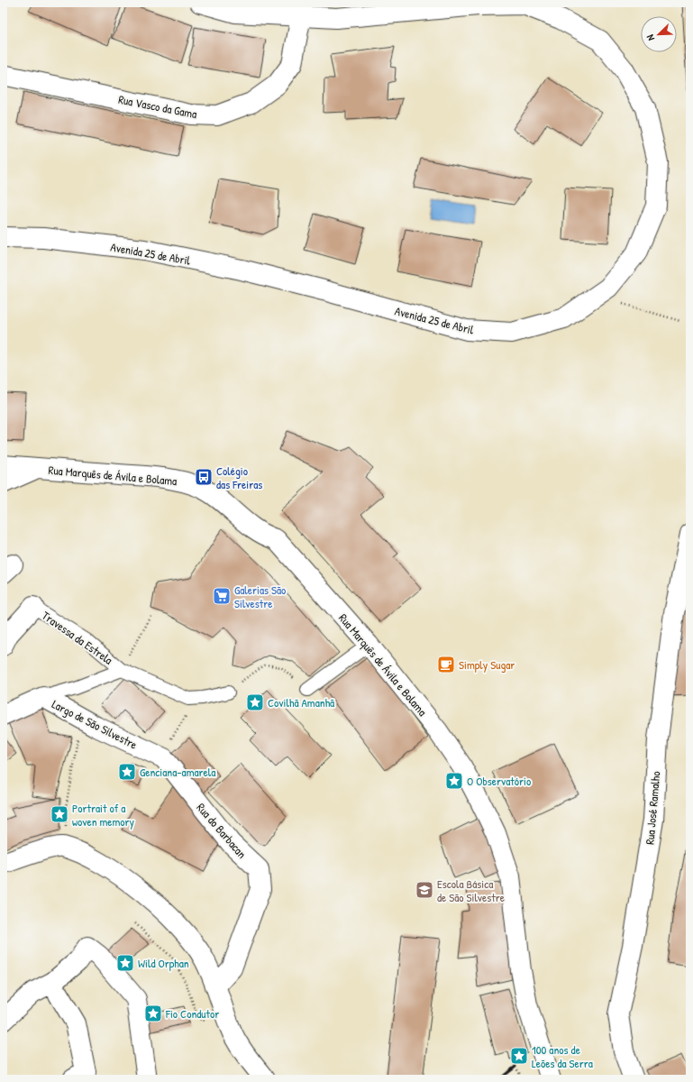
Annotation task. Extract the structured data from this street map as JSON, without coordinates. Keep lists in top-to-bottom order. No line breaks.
{"streets":{"street":["Rua Vasco da Gama","Avenida 25 de Abril","Rua Marquês de Ávila e Bolama","Largo de São Silvestre","Rua José Ramalho","Rua do Barbacan"],"lane":["Travessa da Estrela"]},"crossings":[["Rua Vasco da Gama","Avenida 25 de Abril"],["Travessa da Estrela","Largo de São Silvestre"],["Largo de São Silvestre","Rua do Barbacan"]],"places":{"bus stop":["Colégio das Freiras"],"supermarket":["Galerias São Silvestre"],"cafe":["Simply Sugar"],"place":["Covilhã Amanhã","Genciana-amarela","O Observatório","Portrait of a woven memory","Wild Orphan","Fio Condutor","100 anos de Leões da Serra"],"school or university":["Escola Básica de São Silvestre"]},"north":"bottom left"}
